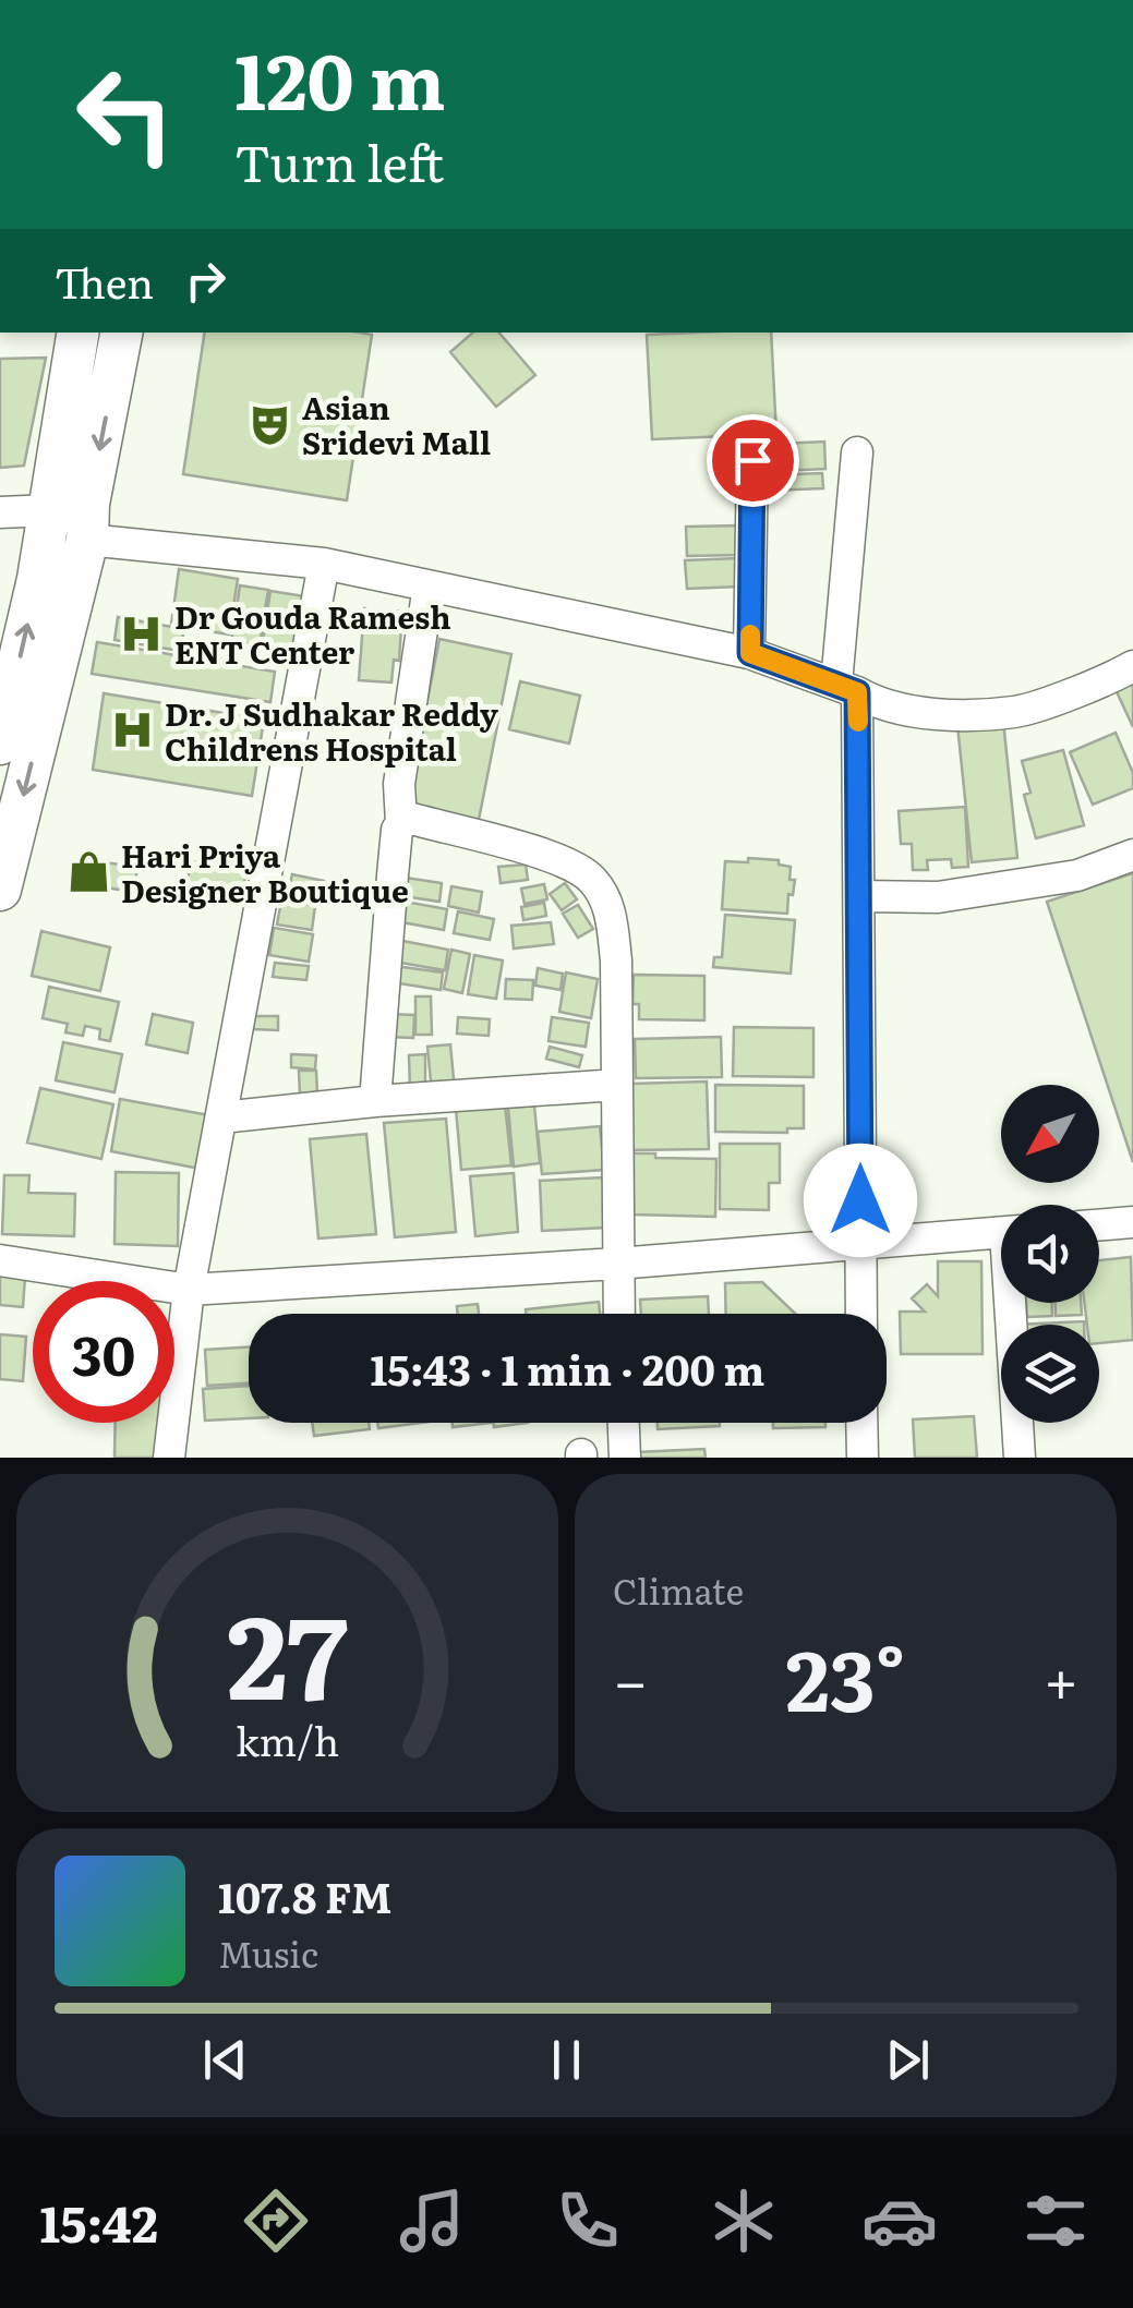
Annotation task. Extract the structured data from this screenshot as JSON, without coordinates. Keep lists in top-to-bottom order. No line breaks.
{"places":{"theatre":["Asian Sridevi Mall"],"hospital":["Dr Gouda Ramesh ENT Center","Dr. J Sudhakar Reddy Childrens Hospital"],"shop":["Hari Priya Designer Boutique"]},"north":"bottom left","page":{"turn":["120 m","Turn left"],"then":"Then","limit":"30","trip":"15:43 · 1 min · 200 m","tile":"Climate","heat":["−","23°","+"],"song":["107.8 FM","Music"],"tabs":"15:42","gauge":["27","km/h"]}}
